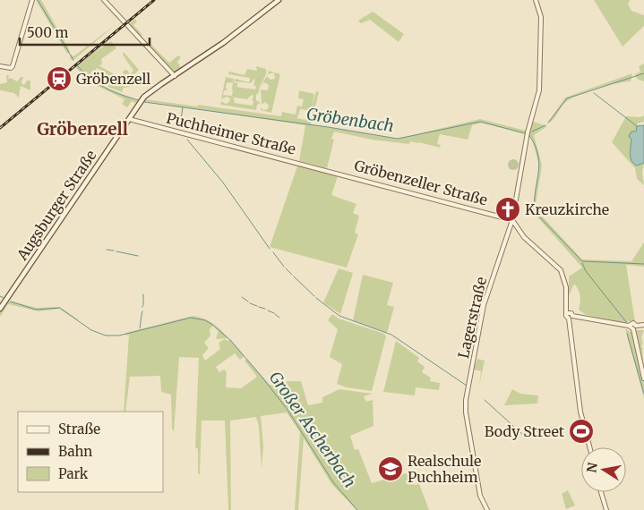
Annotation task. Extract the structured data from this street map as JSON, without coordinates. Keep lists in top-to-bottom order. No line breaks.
{"streets":{"main road":["Augsburger Straße"],"street":["Puchheimer Straße","Gröbenzeller Straße","Lagerstraße"]},"crossings":[["Puchheimer Straße","Gröbenzeller Straße"],["Puchheimer Straße","Augsburger Straße"],["Gröbenzeller Straße","Lagerstraße"]],"districts":["Gröbenzell"],"water":["Gröbenbach","Großer Ascherbach"],"places":{"station":["Gröbenzell"],"church":["Kreuzkirche"],"sports":["Body Street"],"school or university":["Realschule Puchheim"]},"legend":["Straße","Bahn","Park"],"scale_bar":"500 m","north":"left"}
